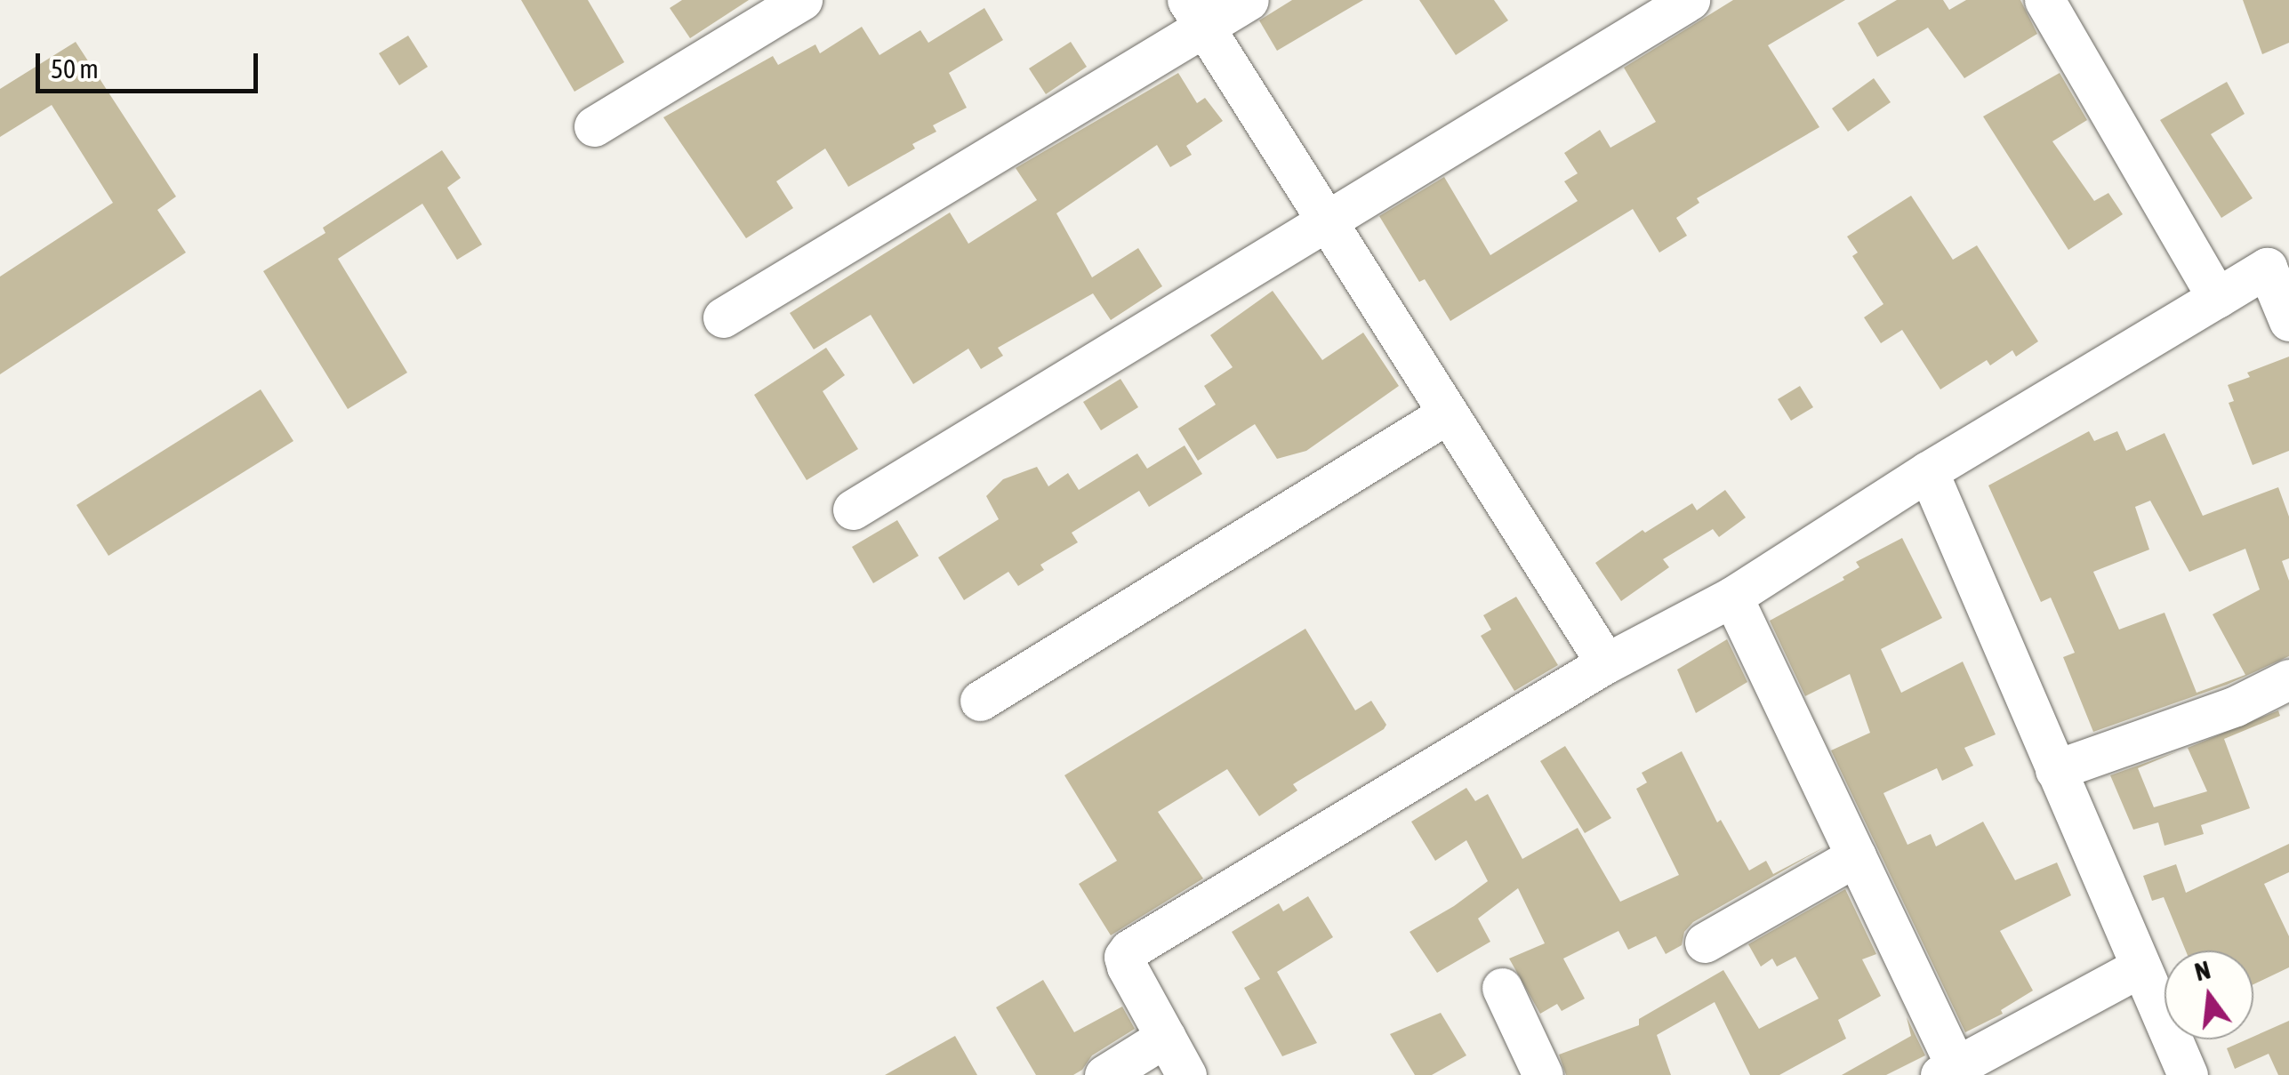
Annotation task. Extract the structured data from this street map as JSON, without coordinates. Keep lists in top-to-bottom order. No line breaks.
{"scale_bar":"50 m","north":"top"}
